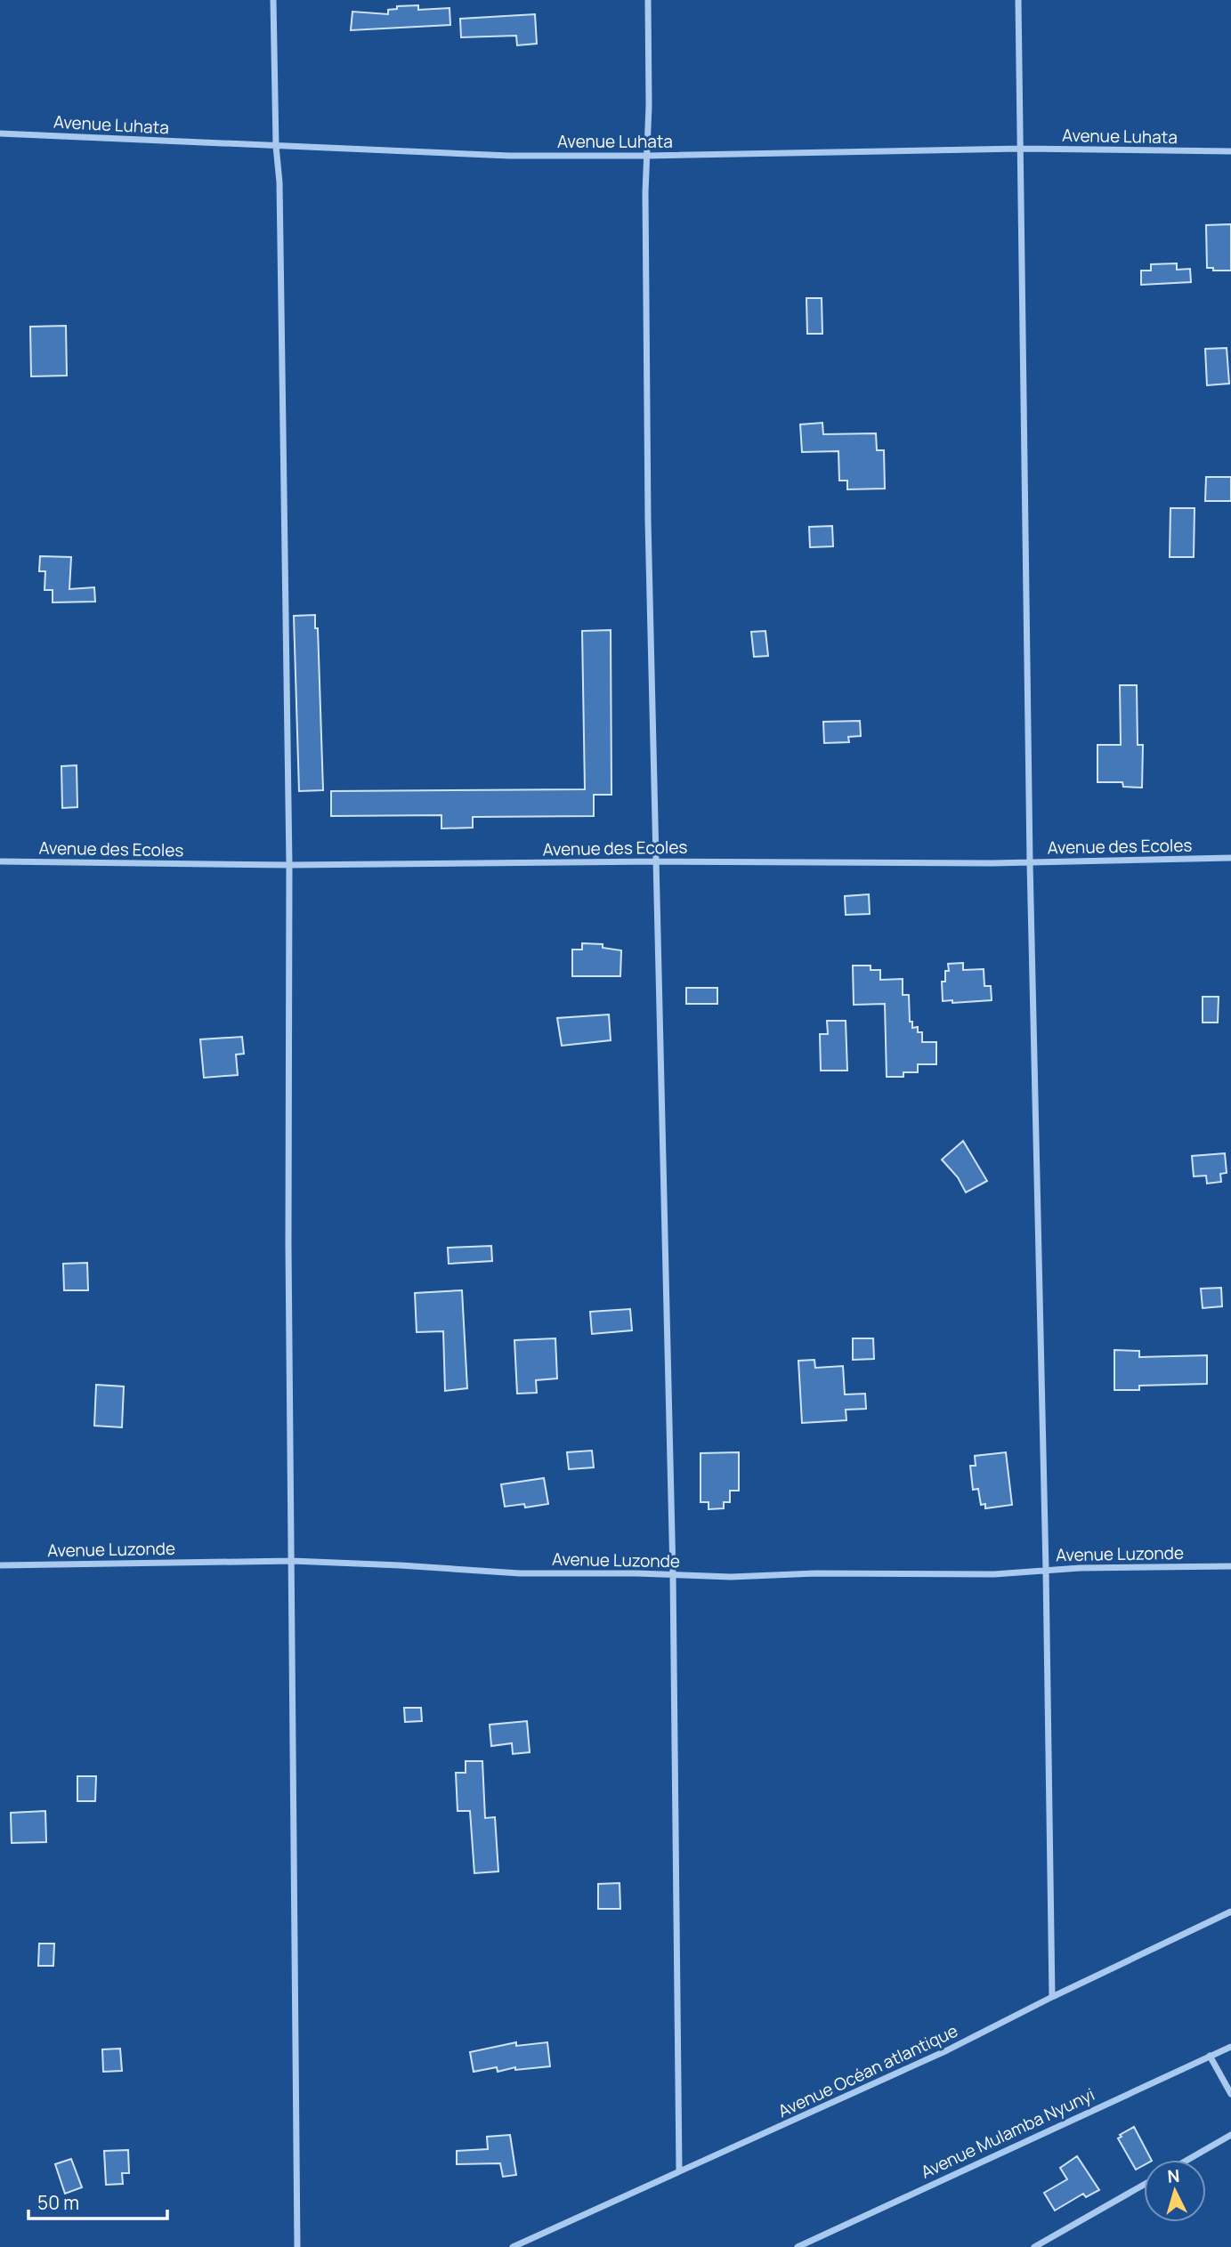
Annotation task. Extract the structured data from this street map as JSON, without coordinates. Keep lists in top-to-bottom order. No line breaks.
{"streets":{"street":["Avenue Luhata","Avenue des Ecoles","Avenue Luzonde","Avenue Océan atlantique","Avenue Mulamba Nyunyi"]},"scale_bar":"50 m","north":"top"}
